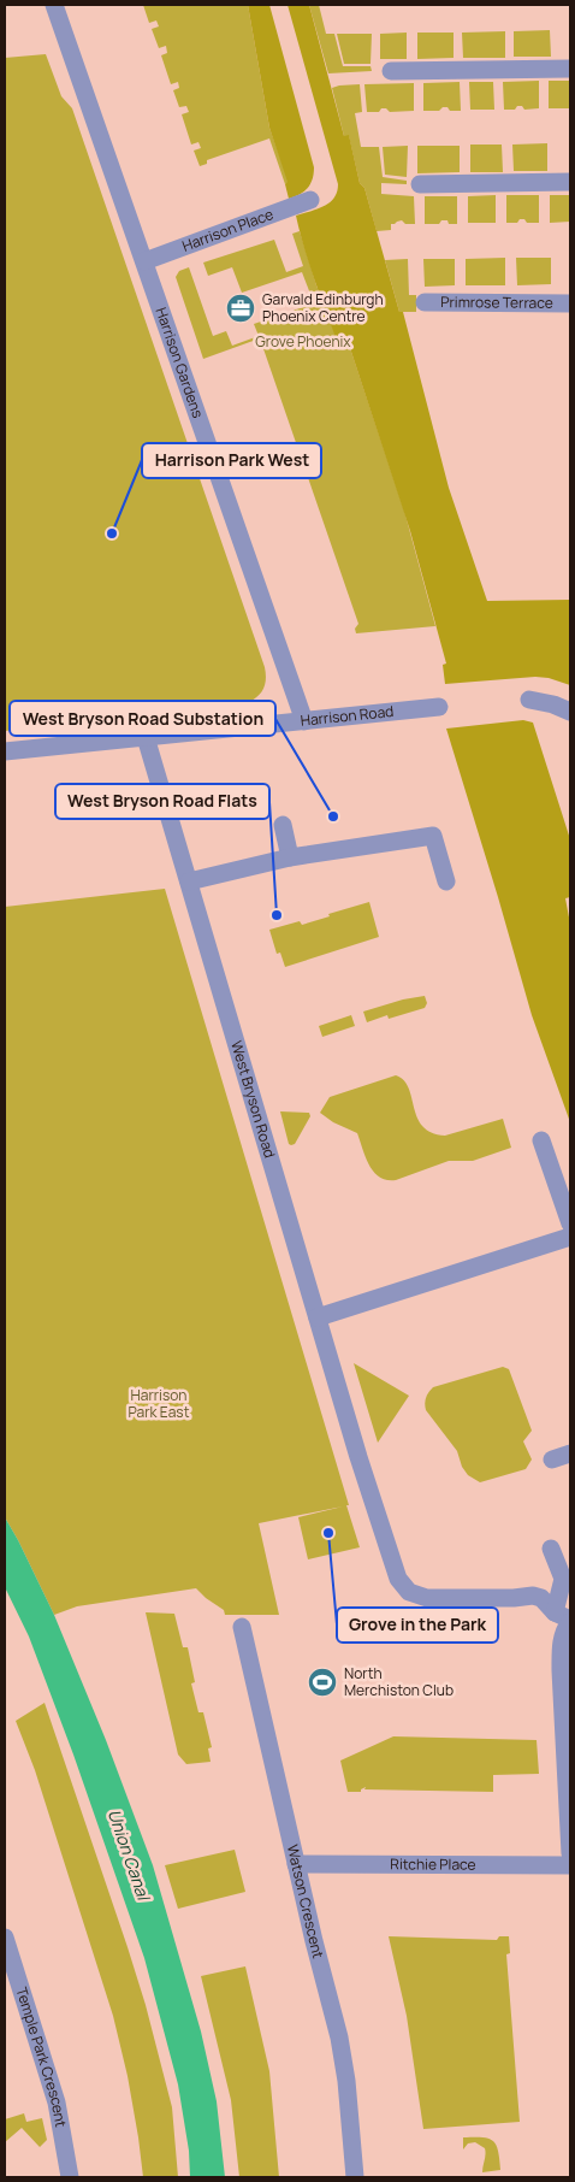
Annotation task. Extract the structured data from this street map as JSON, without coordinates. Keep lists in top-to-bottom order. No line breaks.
{"streets":{"street":["Harrison Place","Primrose Terrace","Harrison Gardens","Harrison Road","West Bryson Road","Ritchie Place","Watson Crescent","Temple Park Crescent"]},"crossings":[["Harrison Place","Harrison Gardens"],["Harrison Gardens","Harrison Road"],["Harrison Road","West Bryson Road"],["Ritchie Place","Watson Crescent"]],"water":["Union Canal"],"parks":["Grove Phoenix","Harrison Park East"],"places":{"office":["Garvald Edinburgh Phoenix Centre"],"other":["Harrison Park West","West Bryson Road Substation","West Bryson Road Flats","Grove in the Park"],"sports":["North Merchiston Club"]}}
